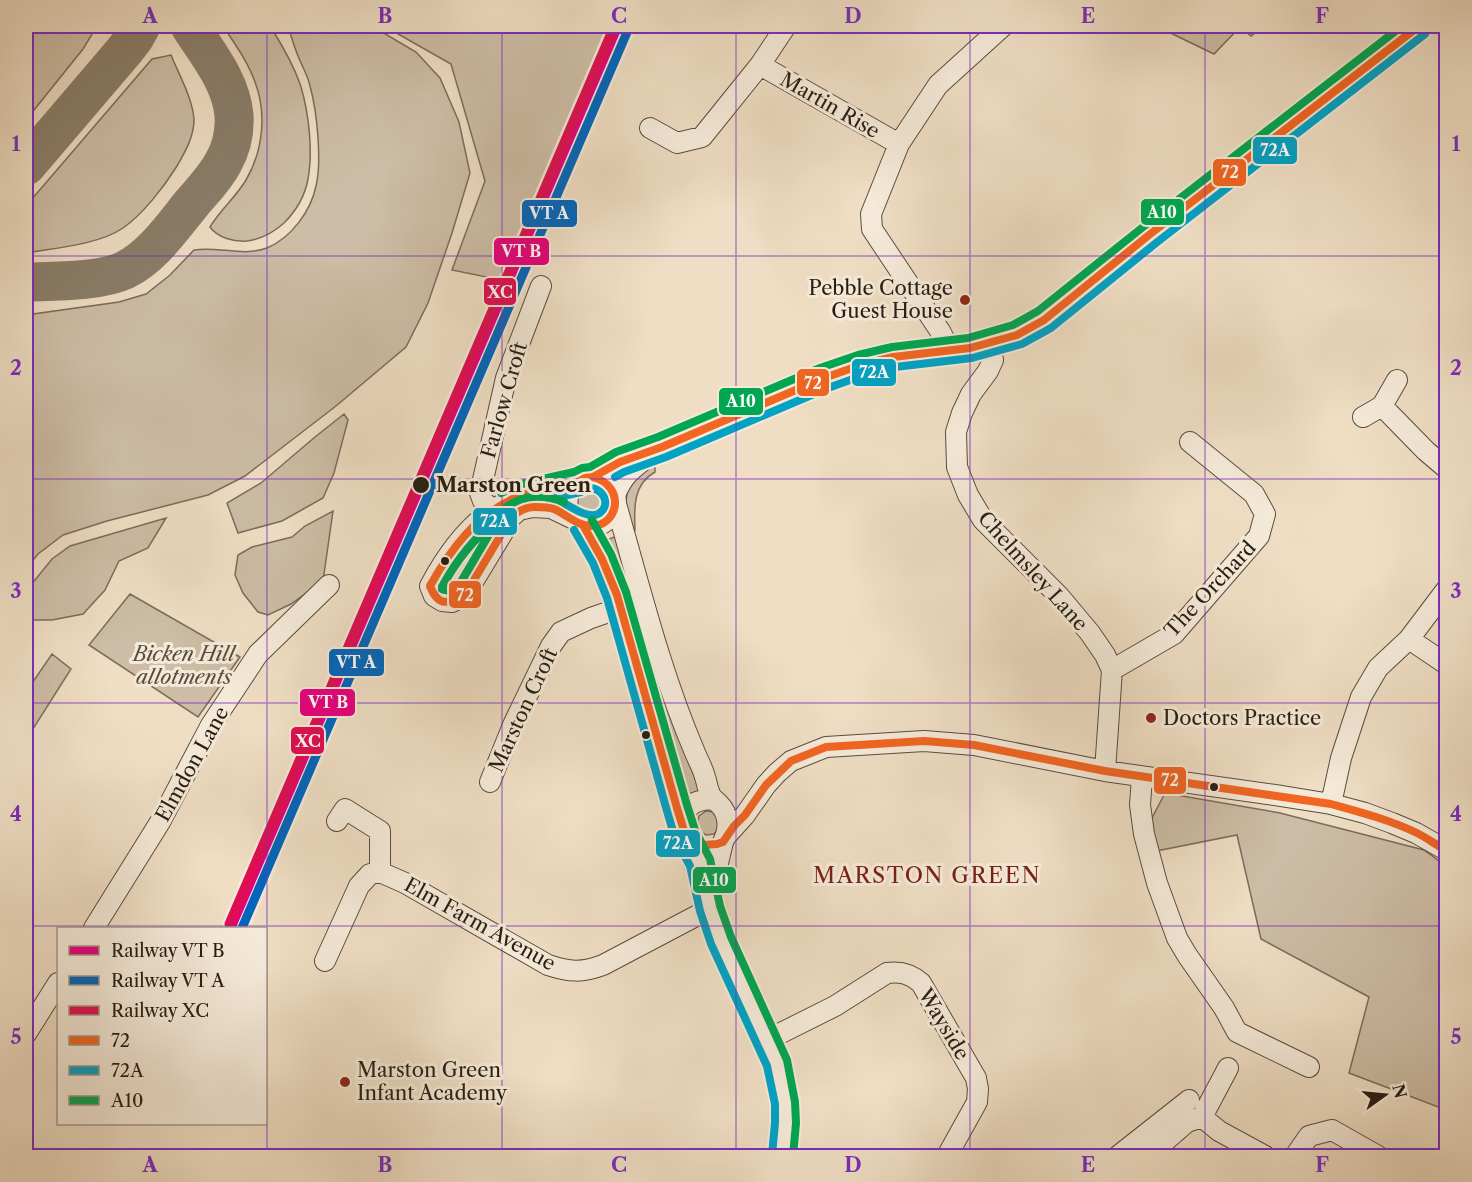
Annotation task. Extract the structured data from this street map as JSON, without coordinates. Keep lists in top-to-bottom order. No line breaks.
{"streets":{"street":["Martin Rise","Farlow Croft","Chelmsley Lane","The Orchard","Marston Croft","Elmdon Lane","Elm Farm Avenue","Wayside"]},"crossings":[["Chelmsley Lane","The Orchard"]],"districts":["MARSTON GREEN"],"parks":["Bicken Hill allotments"],"places":["Pebble Cottage Guest House","Marston Green","Doctors Practice","Marston Green Infant Academy"],"lines":["rail line XC","transit line 72","transit line A10","transit line 72A"],"legend":["Railway VT B","Railway VT A","Railway XC","72","72A","A10"],"north":"right","grid":{"columns":["A","B","C","D","E","F"],"rows":["1","2","3","4","5"]}}
